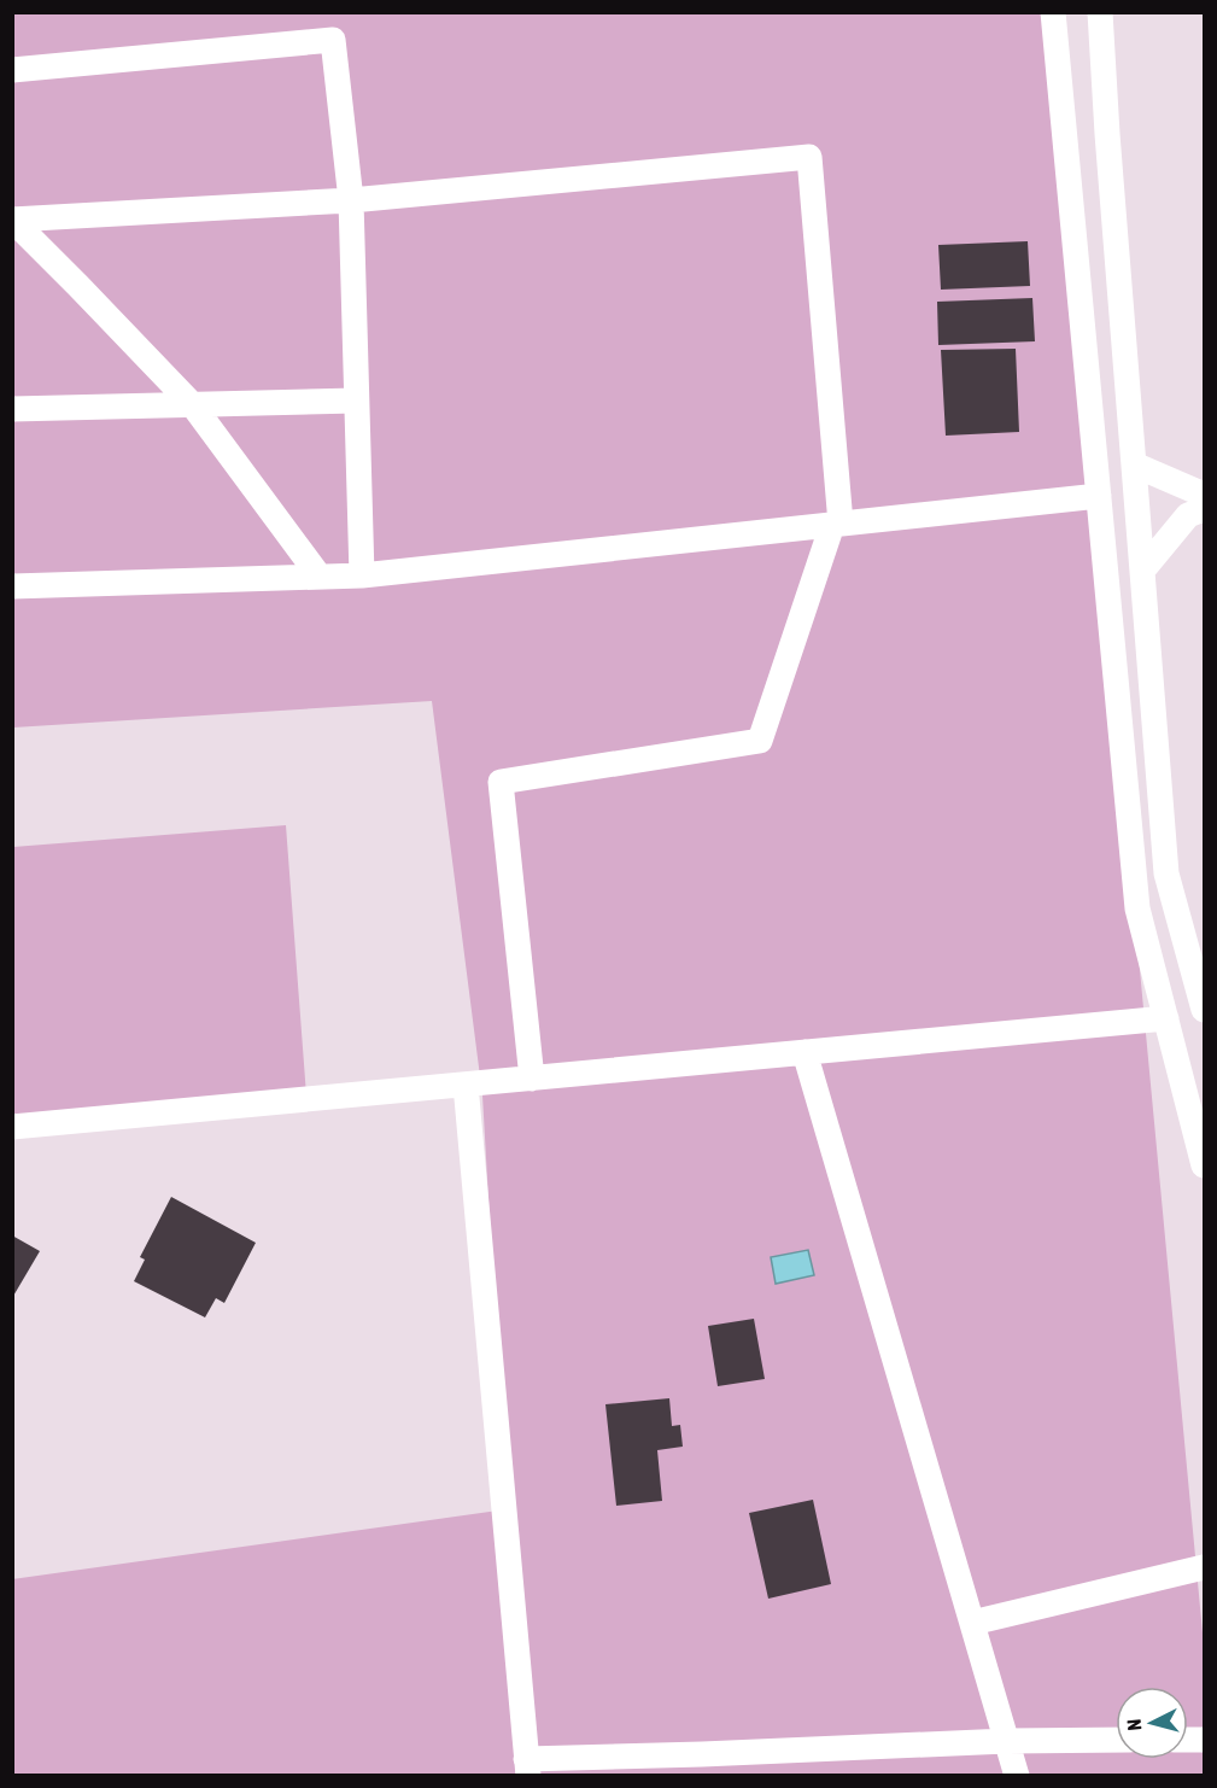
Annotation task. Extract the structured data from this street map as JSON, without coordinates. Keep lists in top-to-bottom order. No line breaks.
{"north":"left"}
